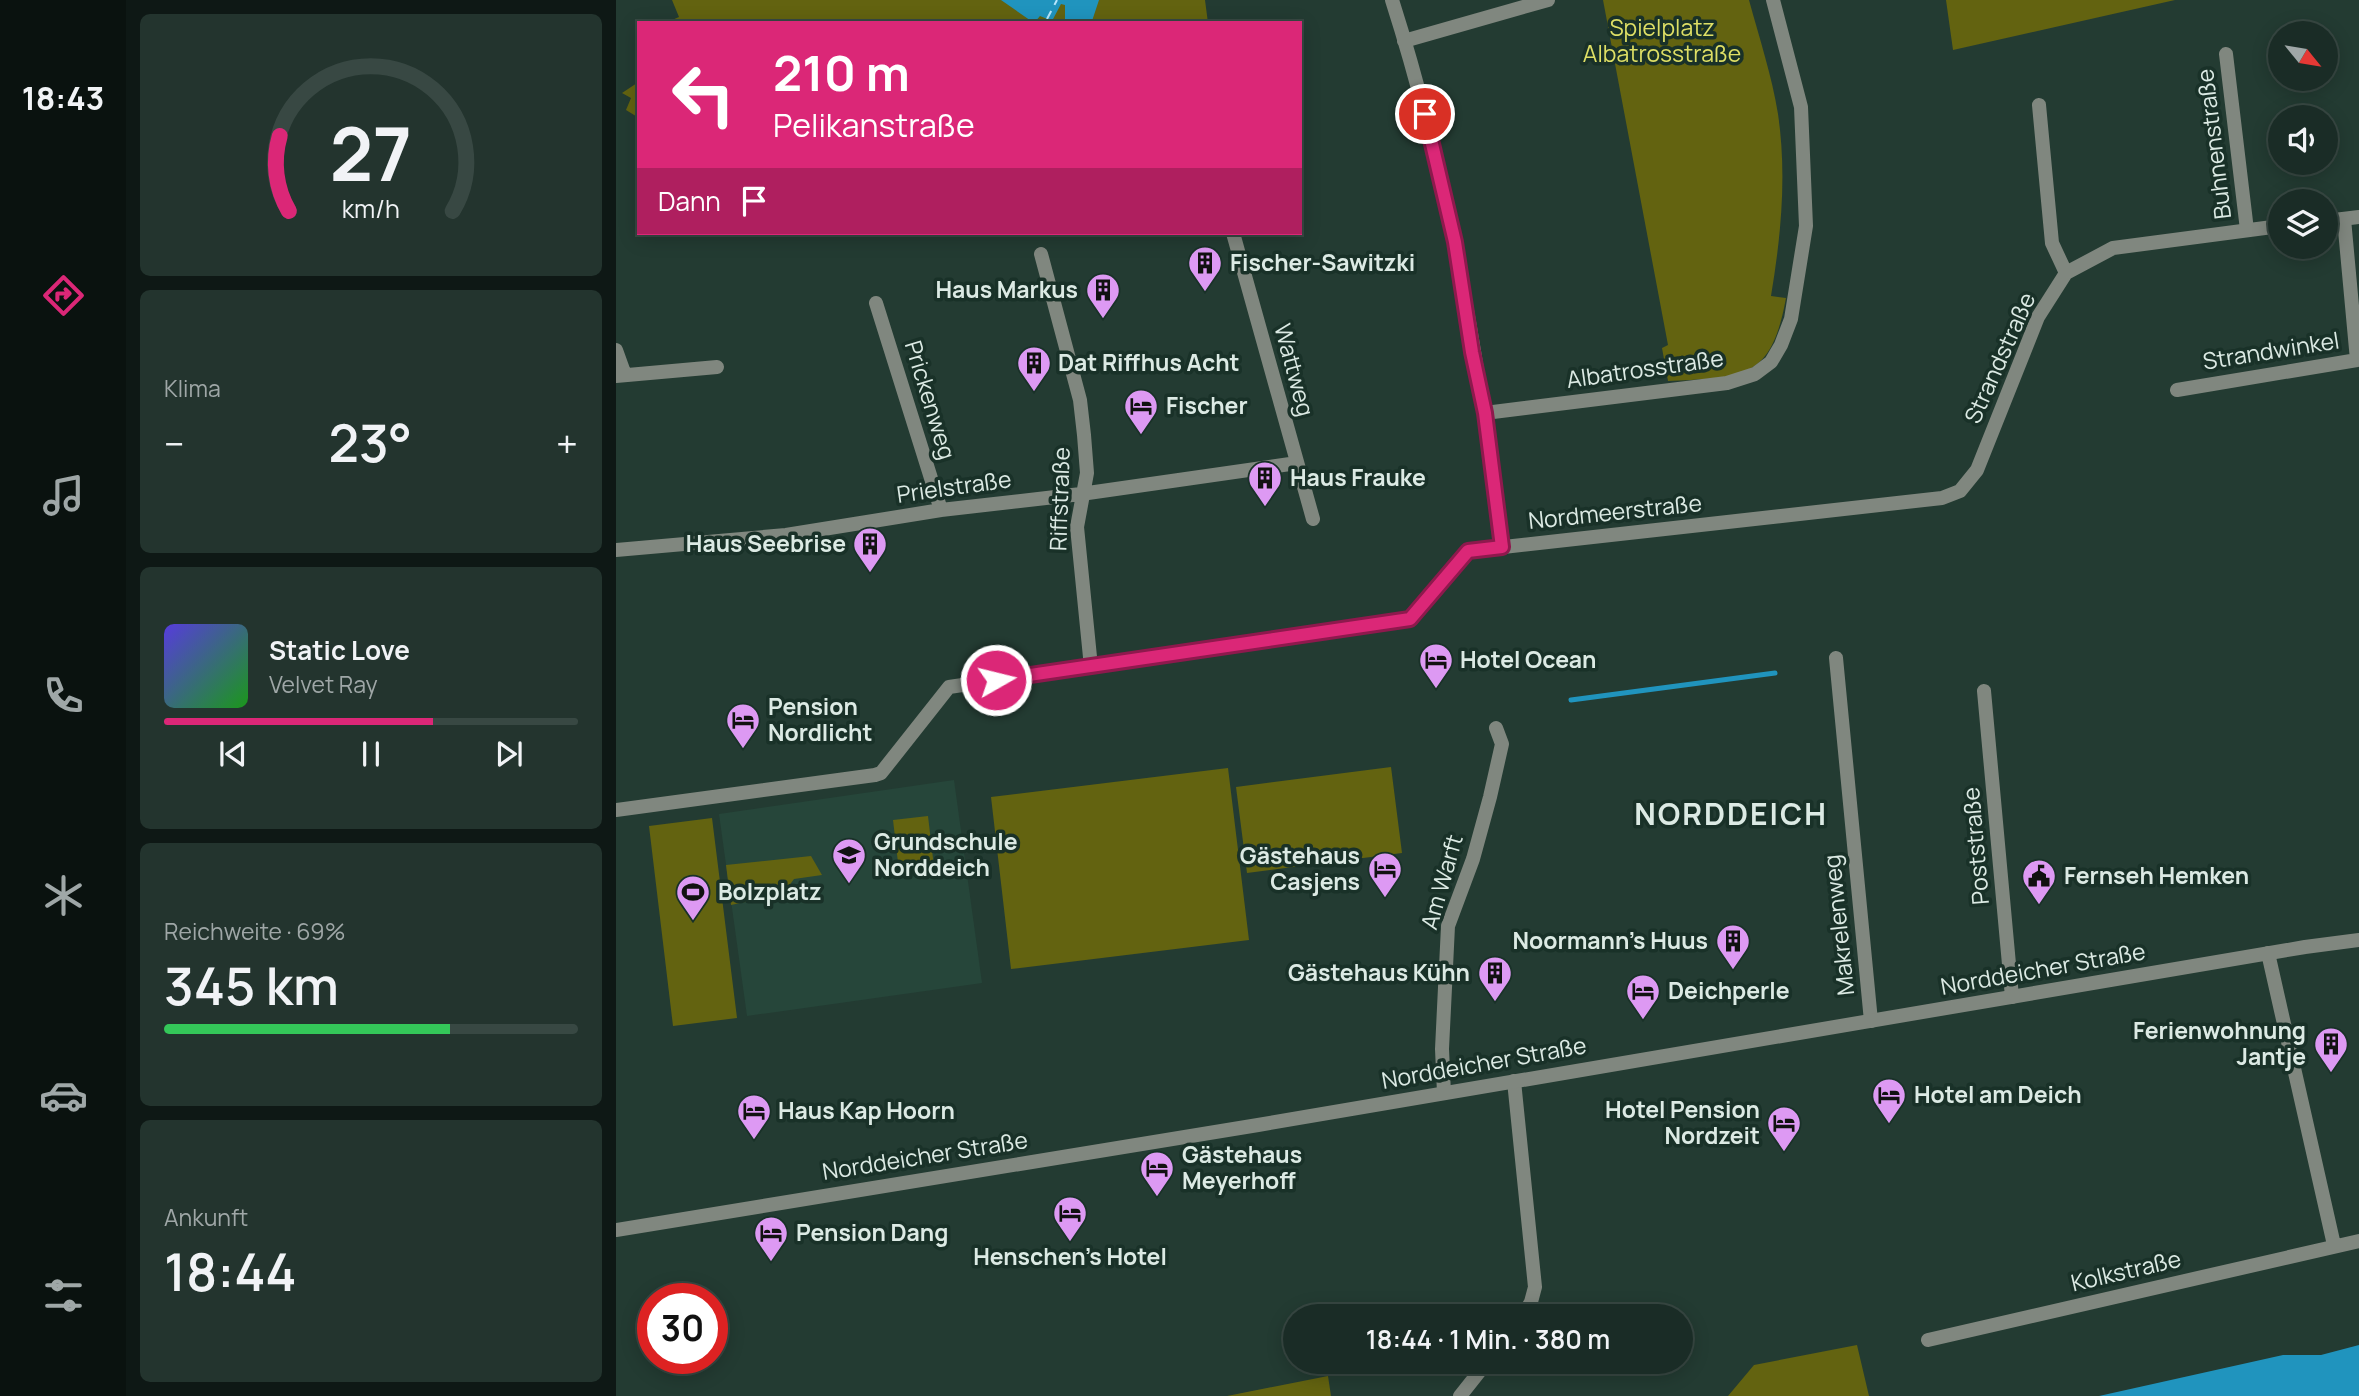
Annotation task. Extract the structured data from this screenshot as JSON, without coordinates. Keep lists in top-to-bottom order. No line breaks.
{"streets":{"street":["Buhnenstraße","Strandwinkel","Strandstraße","Albatrosstraße","Wattweg","Prickenweg","Prielstraße","Riffstraße","Nordmeerstraße","Poststraße","Am Warft","Makrelenweg","Norddeicher Straße","Kolkstraße"]},"crossings":[["Buhnenstraße","Strandstraße"],["Strandstraße","Nordmeerstraße"],["Wattweg","Prielstraße"],["Prickenweg","Prielstraße"],["Prielstraße","Riffstraße"],["Riffstraße","Nordmeerstraße"],["Poststraße","Norddeicher Straße"],["Am Warft","Norddeicher Straße"],["Makrelenweg","Norddeicher Straße"]],"districts":["NORDDEICH"],"parks":["Spielplatz Albatrosstraße"],"places":{"building":["Fischer-Sawitzki","Haus Markus","Dat Riffhus Acht","Haus Frauke","Haus Seebrise","Noormann's Huus","Gästehaus Kühn","Ferienwohnung Jantje"],"hotel":["Fischer","Hotel Ocean","Pension Nordlicht","Gästehaus Casjens","Deichperle","Hotel am Deich","Haus Kap Hoorn","Hotel Pension Nordzeit","Gästehaus Meyerhoff","Henschen's Hotel","Pension Dang"],"school or university":["Grundschule Norddeich"],"public building":["Fernseh Hemken"],"sports":["Bolzplatz"]},"north":"bottom right","page":{"tabs":"18:43","turn":["210 m","Pelikanstraße"],"then":"Dann","tile":["Klima",["Reichweite · 69%","345 km"],["Ankunft","18:44"]],"heat":["−","23°","+"],"song":["Static Love","Velvet Ray"],"limit":"30","trip":"18:44 · 1 Min. · 380 m","gauge":["27","km/h"]}}
